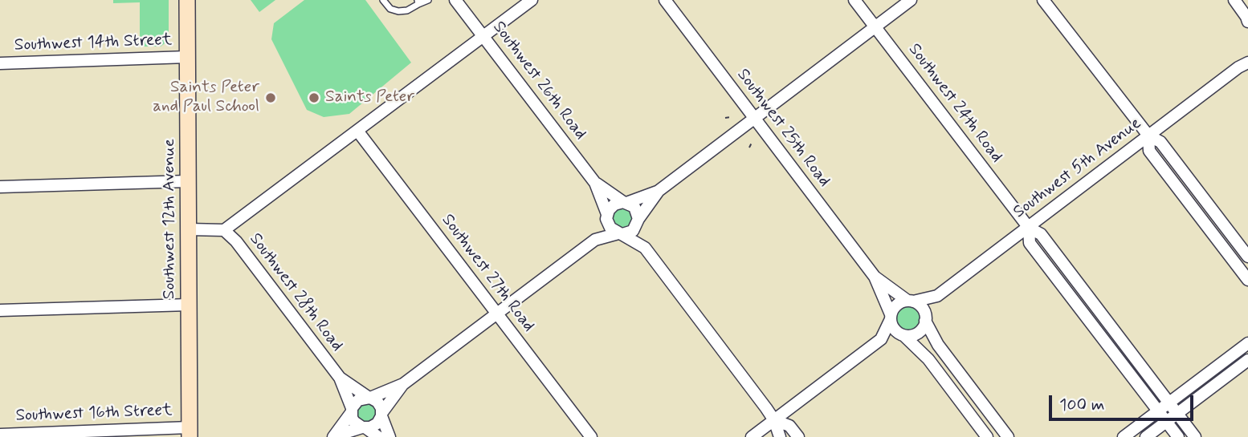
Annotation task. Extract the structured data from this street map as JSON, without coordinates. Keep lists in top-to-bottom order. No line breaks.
{"streets":{"main road":["Southwest 12th Avenue"],"street":["Southwest 14th Street","Southwest 26th Road","Southwest 24th Road","Southwest 25th Road","Southwest 5th Avenue","Southwest 27th Road","Southwest 28th Road","Southwest 16th Street"]},"crossings":[["Southwest 14th Street","Southwest 12th Avenue"],["Southwest 24th Road","Southwest 5th Avenue"],["Southwest 25th Road","Southwest 5th Avenue"],["Southwest 12th Avenue","Southwest 28th Road"],["Southwest 12th Avenue","Southwest 16th Street"]],"places":["Saints Peter and Paul School","Saints Peter"],"scale_bar":"100 m"}
